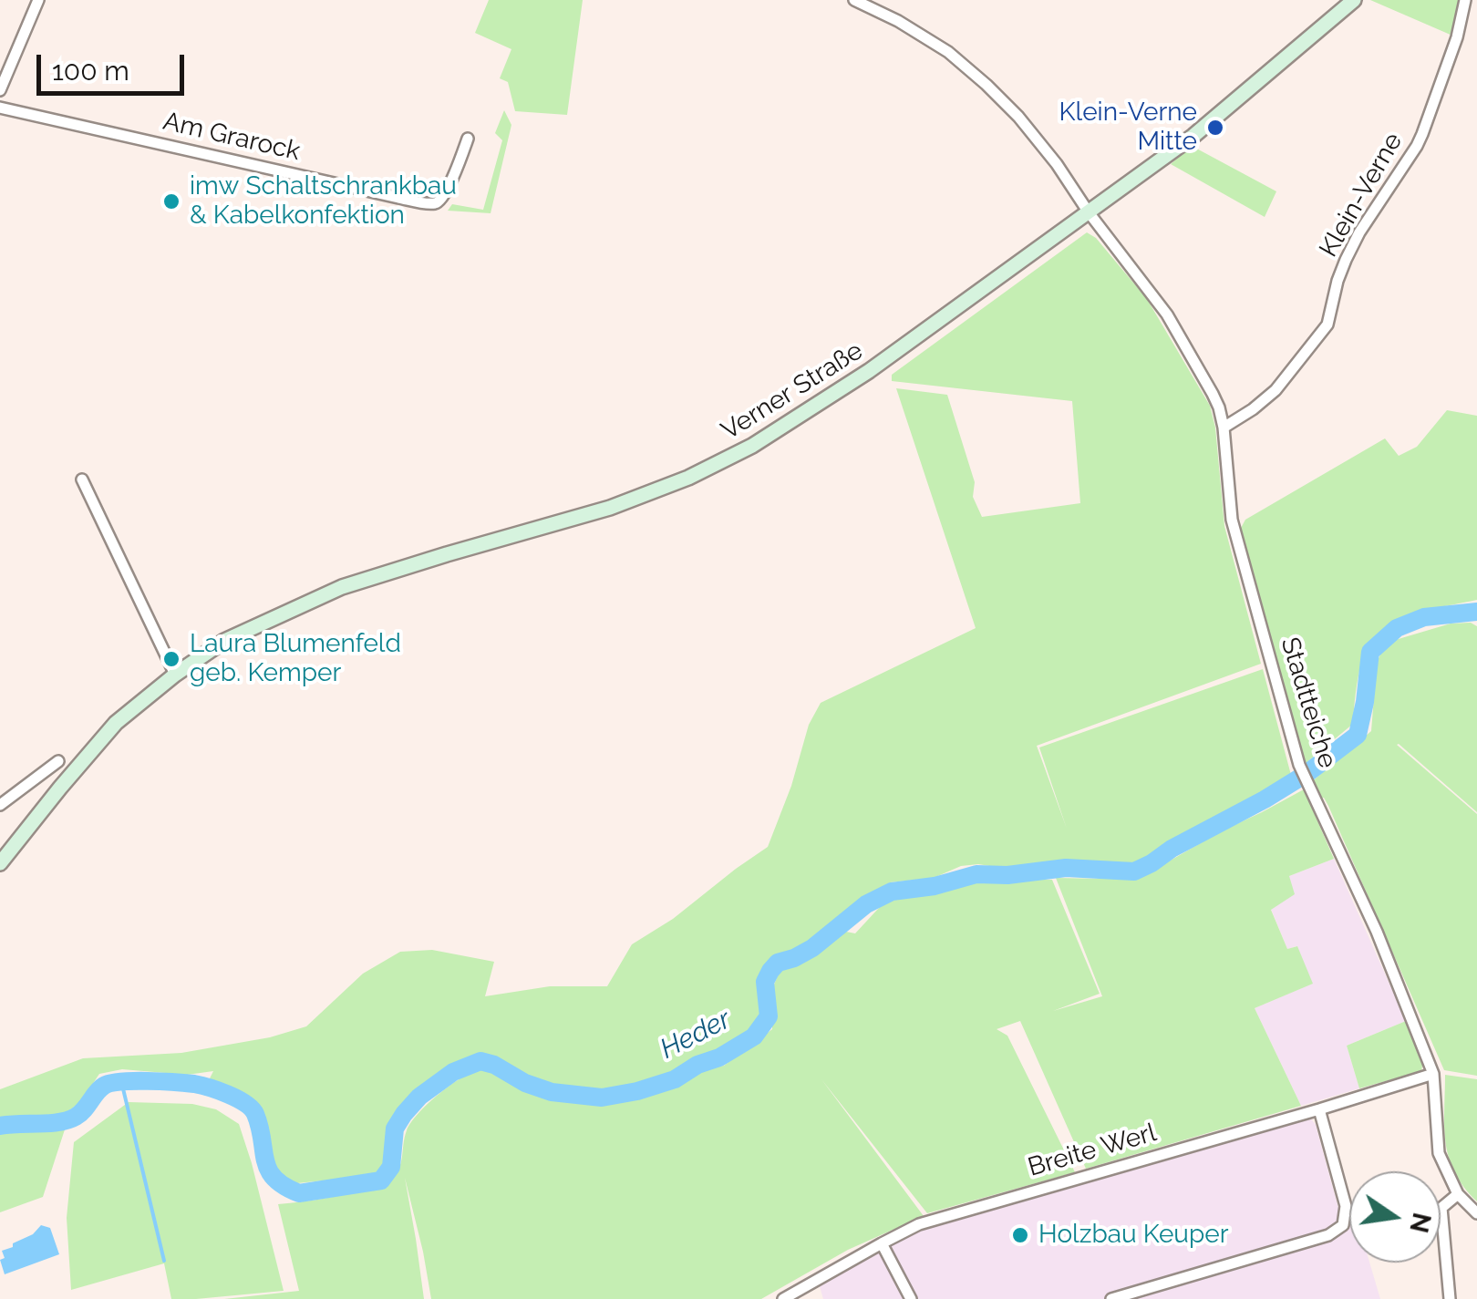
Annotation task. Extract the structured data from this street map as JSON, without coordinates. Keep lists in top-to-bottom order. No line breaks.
{"streets":{"main road":["Verner Straße"],"street":["Am Grarock","Klein-Verne","Stadtteiche","Breite Werl"]},"crossings":[["Klein-Verne","Stadtteiche"],["Verner Straße","Stadtteiche"],["Stadtteiche","Breite Werl"]],"water":["Heder"],"places":["Klein-Verne Mitte","imw Schaltschrankbau & Kabelkonfektion","Laura Blumenfeld geb. Kemper","Holzbau Keuper"],"scale_bar":"100 m","north":"right"}
